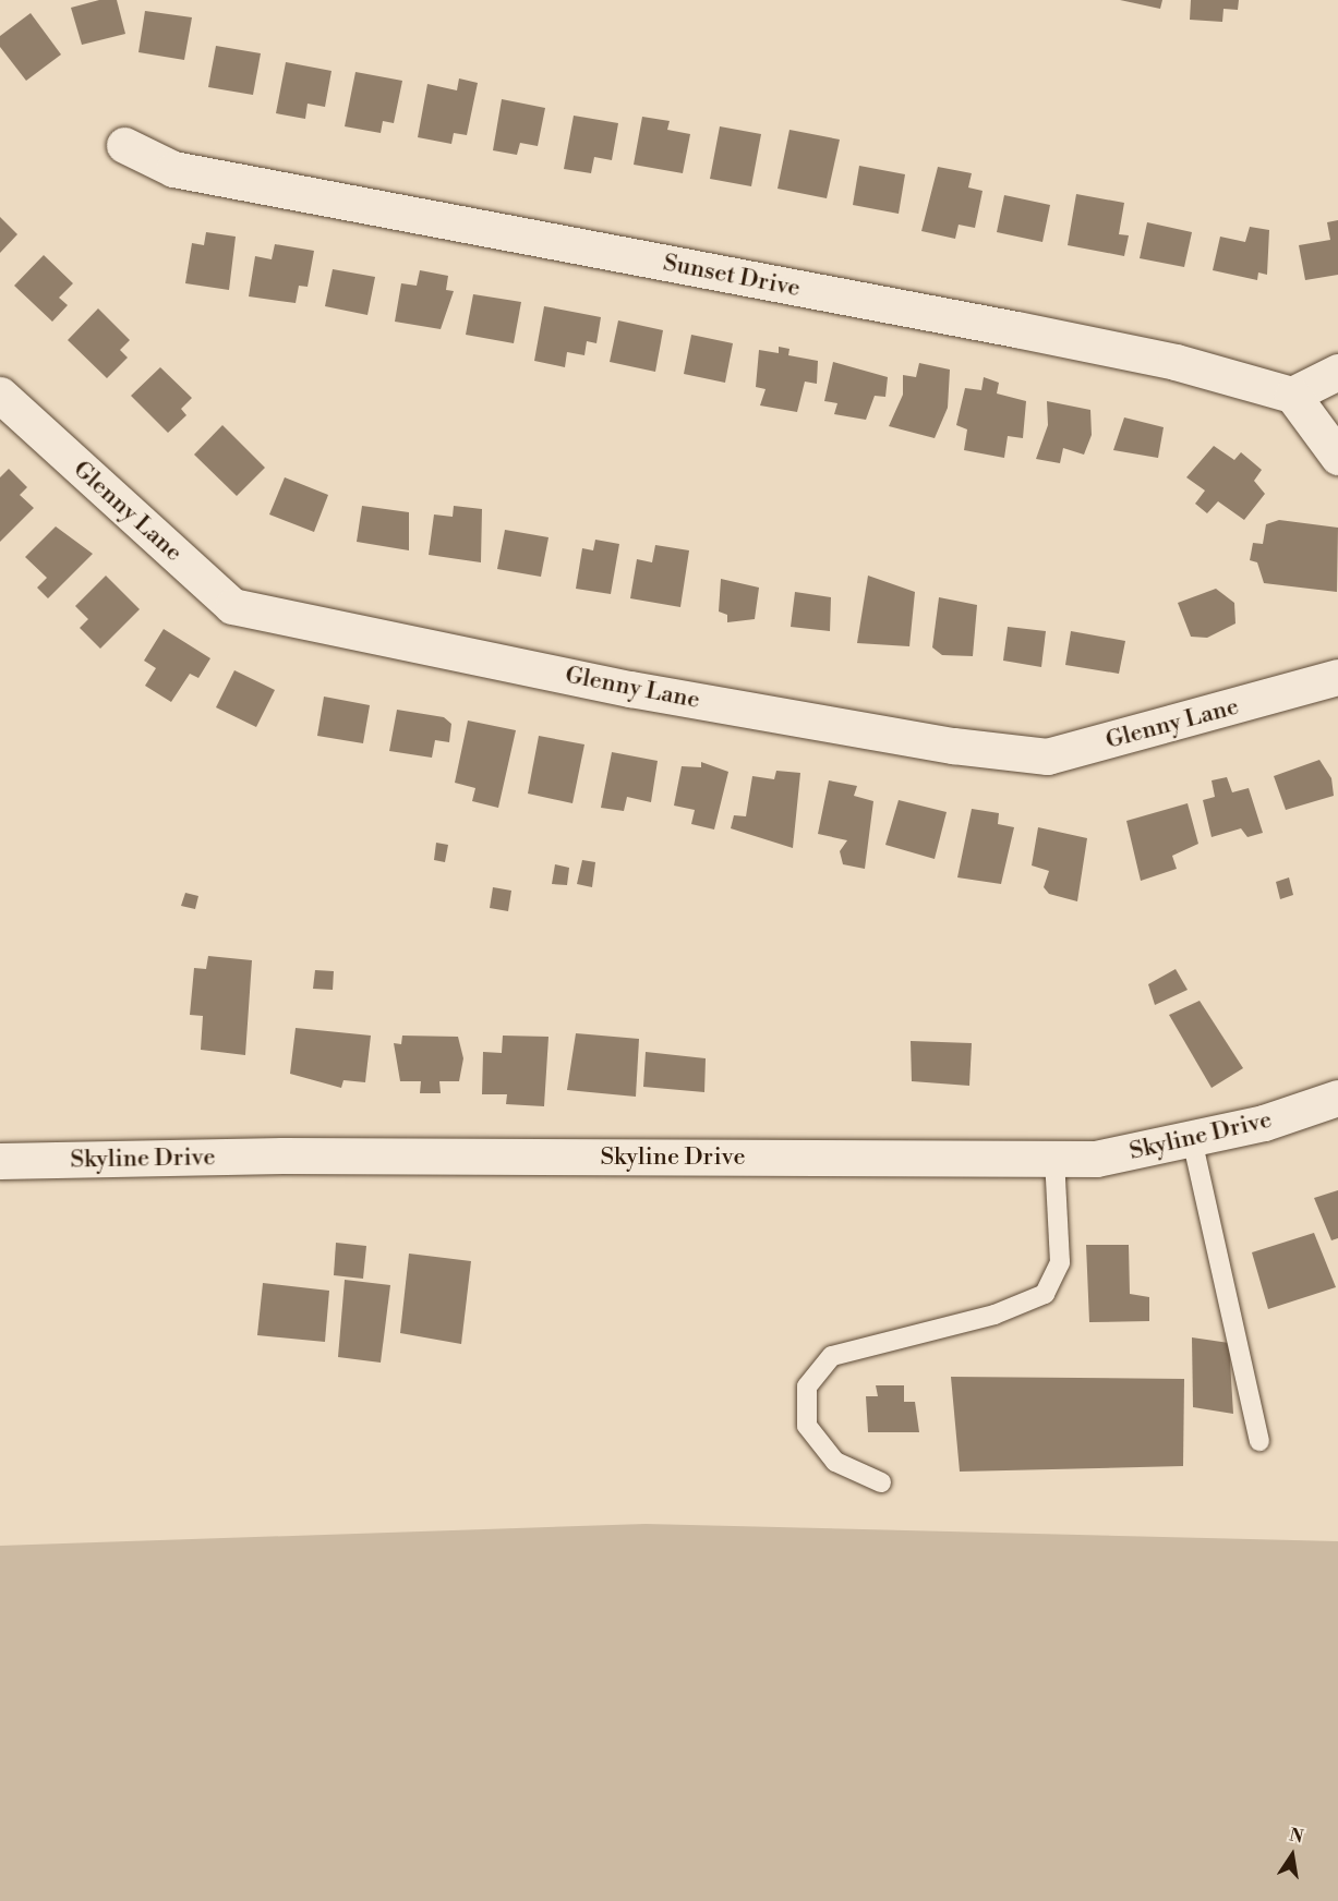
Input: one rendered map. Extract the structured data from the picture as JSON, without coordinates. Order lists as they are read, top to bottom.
{
  "streets": {
    "street": ["Sunset Drive", "Glenny Lane", "Skyline Drive"]
  },
  "north": "top"
}
